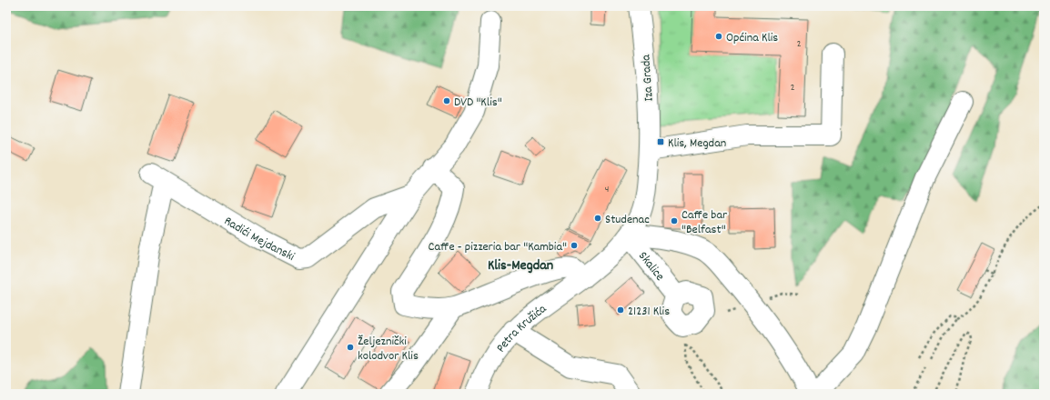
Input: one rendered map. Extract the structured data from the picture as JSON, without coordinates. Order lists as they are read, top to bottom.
{
  "streets": {
    "street": [
      "Iza Grada",
      "Radići Mejdanski",
      "Skalice",
      "Petra Kružića"
    ]
  },
  "crossings": [
    ["Iza Grada", "Skalice"],
    ["Iza Grada", "Petra Kružića"],
    ["Skalice", "Petra Kružića"]
  ],
  "districts": ["Klis-Megdan"],
  "places": {
    "other": [
      "Općina Klis",
      "DVD \"Klis\"",
      "Studenac",
      "Caffe bar \"Belfast\"",
      "Caffe - pizzeria bar \"Kambia\"",
      "21231 Klis",
      "Željeznički kolodvor Klis"
    ],
    "transit": ["Klis, Megdan"]
  },
  "house_numbers": ["2", "2", "4"]
}
